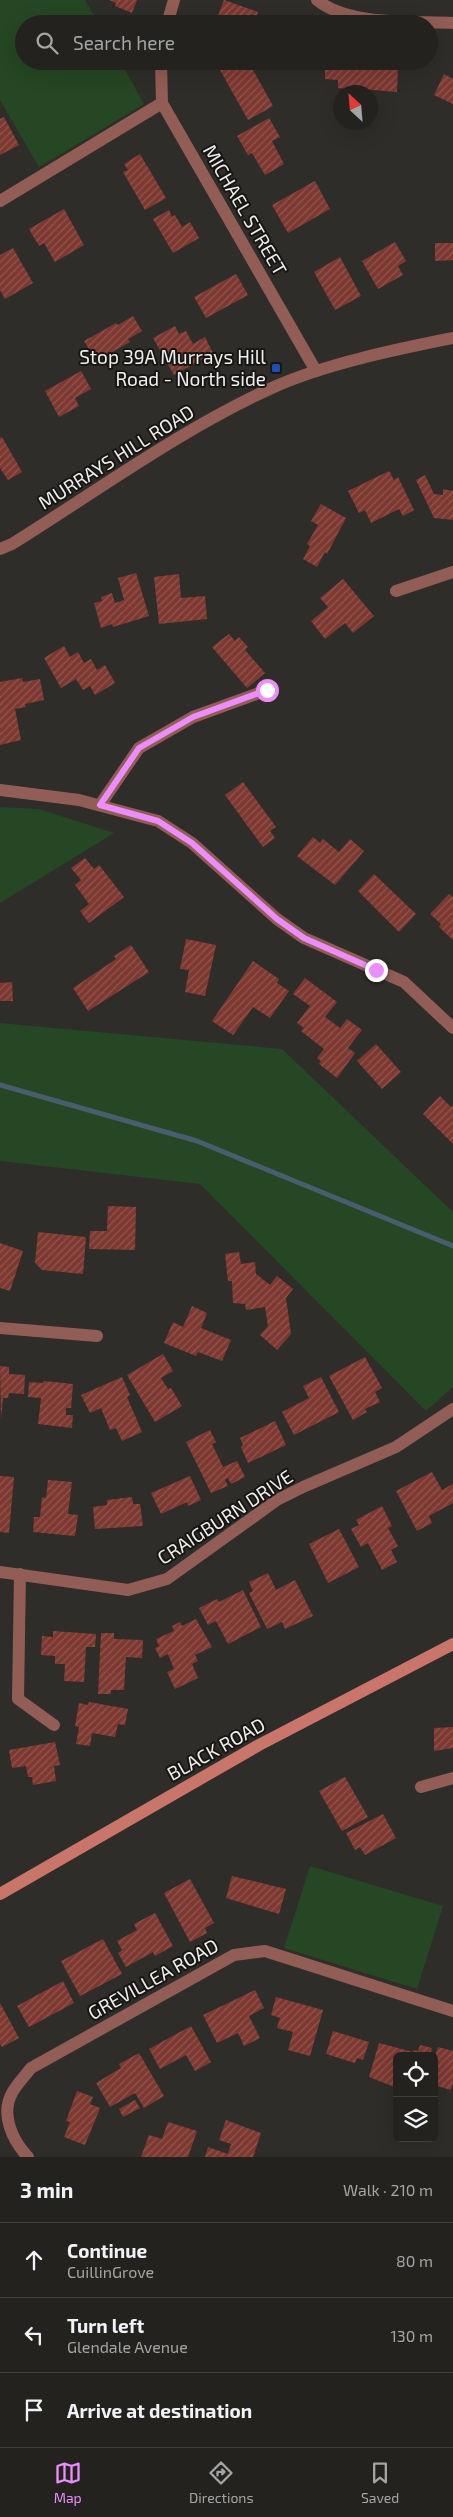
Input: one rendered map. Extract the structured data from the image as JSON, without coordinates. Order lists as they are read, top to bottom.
{
  "streets": {
    "main road": ["BLACK ROAD"],
    "street": [
      "MICHAEL STREET",
      "MURRAYS HILL ROAD",
      "CRAIGBURN DRIVE",
      "GREVILLEA ROAD"
    ]
  },
  "crossings": [
    ["MICHAEL STREET", "MURRAYS HILL ROAD"]
  ],
  "places": {
    "transit": ["Stop 39A Murrays Hill Road - North side"]
  },
  "north": "top left",
  "page": {
    "search": "Search here",
    "heading": ["3 min", "Walk · 210 m"],
    "list": [
      ["Continue", "CuillinGrove", "80 m"],
      ["Turn left", "Glendale Avenue", "130 m"],
      "Arrive at destination"
    ],
    "nav": ["Map", "Directions", "Saved"]
  }
}
